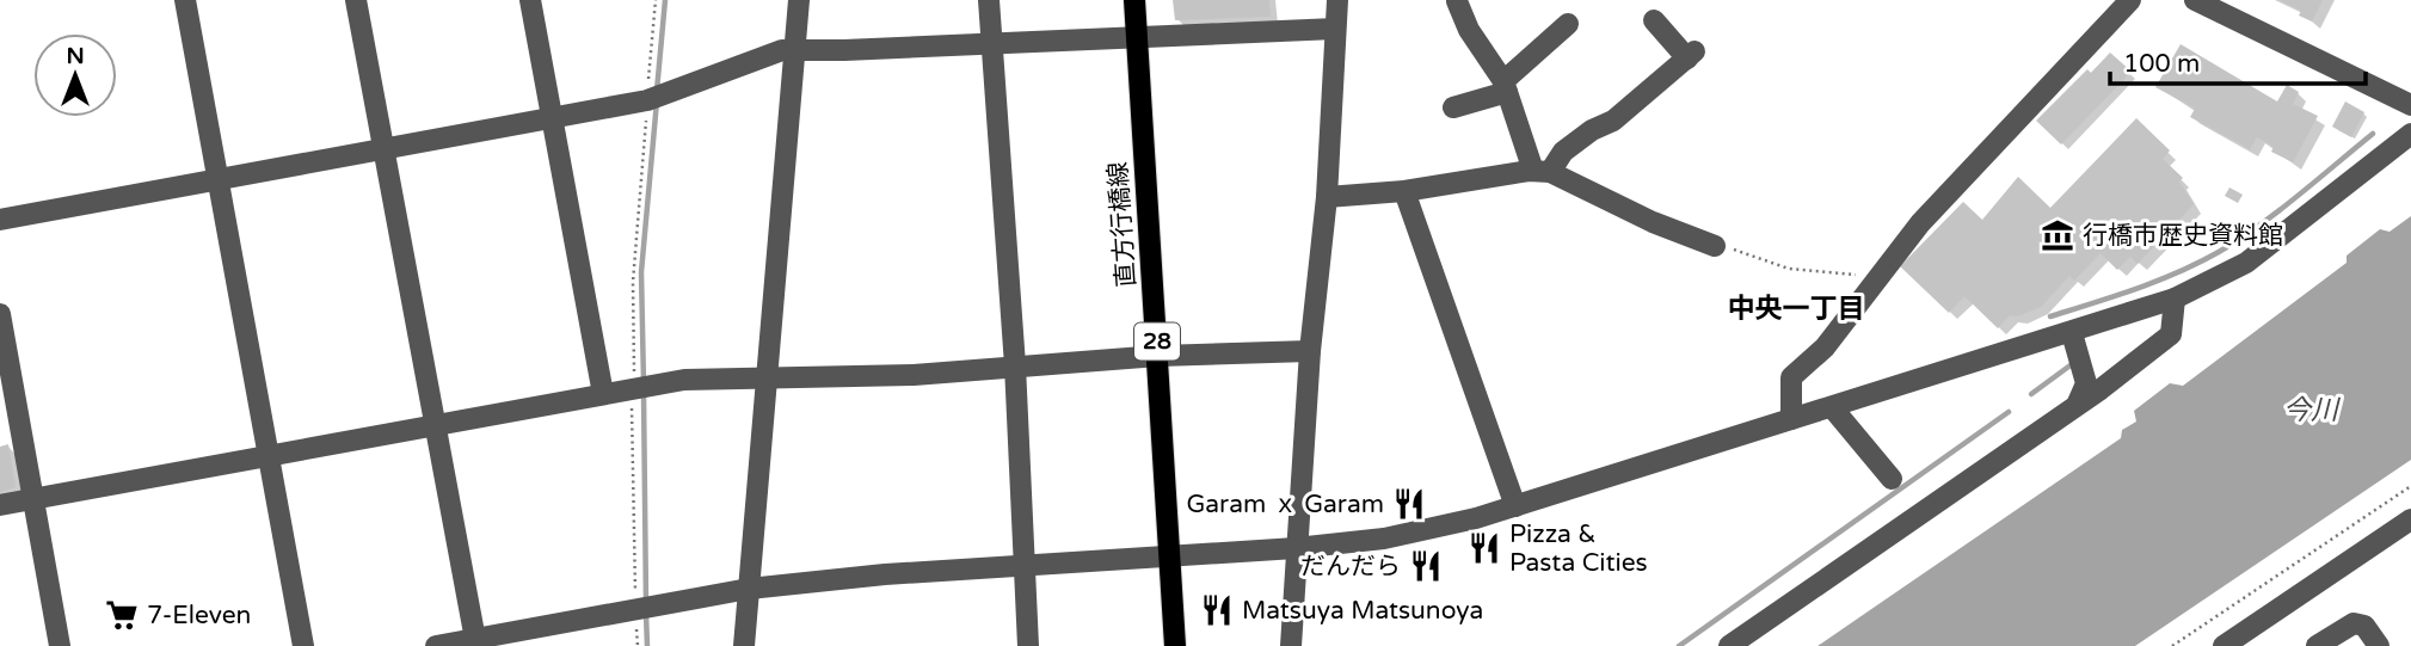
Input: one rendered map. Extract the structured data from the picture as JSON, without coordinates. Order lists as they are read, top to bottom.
{
  "streets": {
    "main road": ["直方行橋線", "28"]
  },
  "districts": ["中央一丁目"],
  "water": ["今川"],
  "places": {
    "museum": ["行橋市歴史資料館"],
    "restaurant": [
      "Garam ｘ Garam",
      "Pizza & Pasta Cities",
      "だんだら",
      "Matsuya Matsunoya"
    ],
    "supermarket": ["7-Eleven"]
  },
  "scale_bar": "100 m",
  "north": "top"
}
